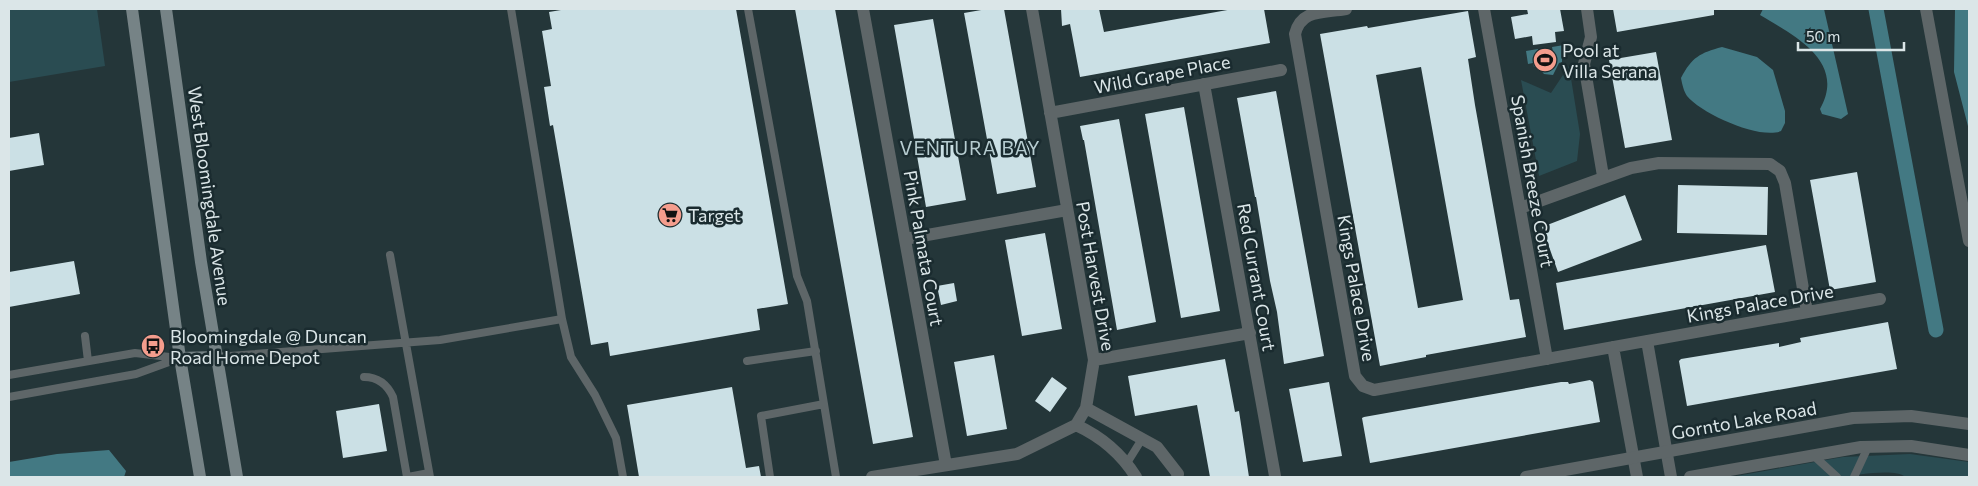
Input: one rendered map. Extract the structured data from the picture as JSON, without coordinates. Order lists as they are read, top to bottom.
{
  "streets": {
    "main road": ["West Bloomingdale Avenue"],
    "street": [
      "Wild Grape Place",
      "Spanish Breeze Court",
      "Pink Palmata Court",
      "Post Harvest Drive",
      "Red Currant Court",
      "Kings Palace Drive",
      "Gornto Lake Road"
    ]
  },
  "crossings": [
    ["Wild Grape Place", "Post Harvest Drive"],
    ["Wild Grape Place", "Red Currant Court"],
    ["Spanish Breeze Court", "Kings Palace Drive"]
  ],
  "districts": ["VENTURA BAY"],
  "places": {
    "sports": ["Pool at Villa Serana"],
    "supermarket": ["Target"],
    "bus stop": ["Bloomingdale @ Duncan Road Home Depot"]
  },
  "scale_bar": "50 m"
}
